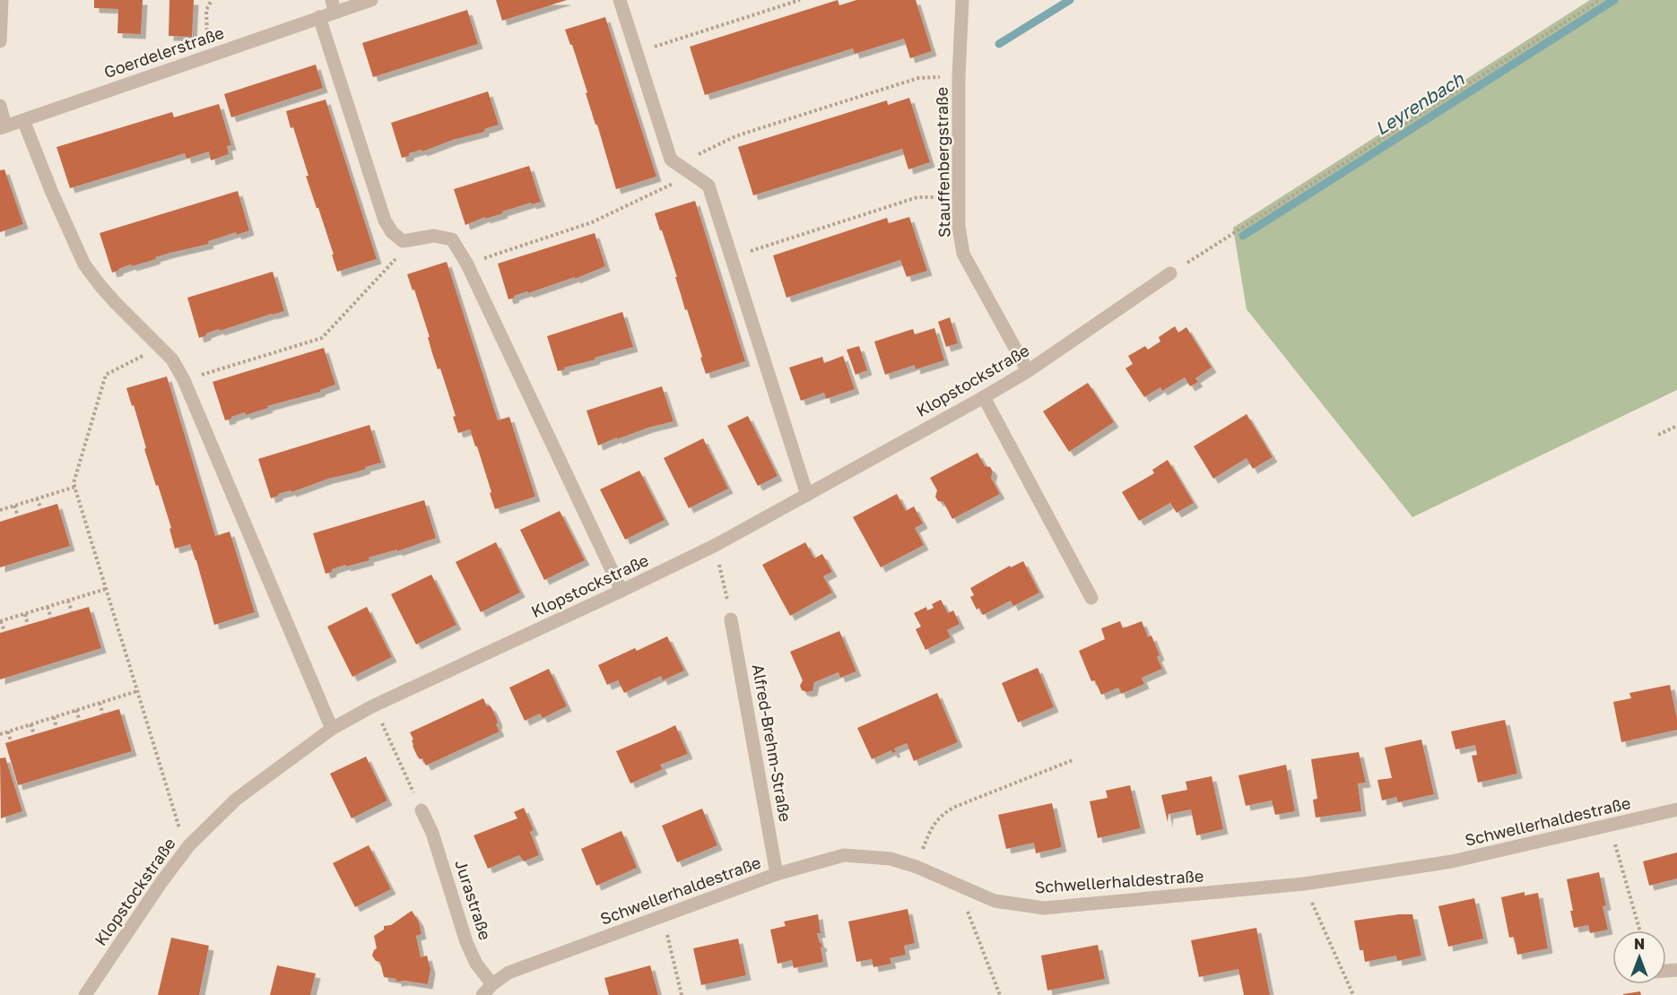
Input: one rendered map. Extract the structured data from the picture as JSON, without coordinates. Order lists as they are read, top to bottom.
{
  "streets": {
    "street": [
      "Goerdelerstraße",
      "Stauffenbergstraße",
      "Klopstockstraße",
      "Alfred-Brehm-Straße",
      "Schwellerhaldestraße",
      "Jurastraße"
    ]
  },
  "crossings": [
    ["Stauffenbergstraße", "Klopstockstraße"],
    ["Alfred-Brehm-Straße", "Schwellerhaldestraße"],
    ["Schwellerhaldestraße", "Jurastraße"]
  ],
  "water": ["Leyrenbach"],
  "north": "top"
}
